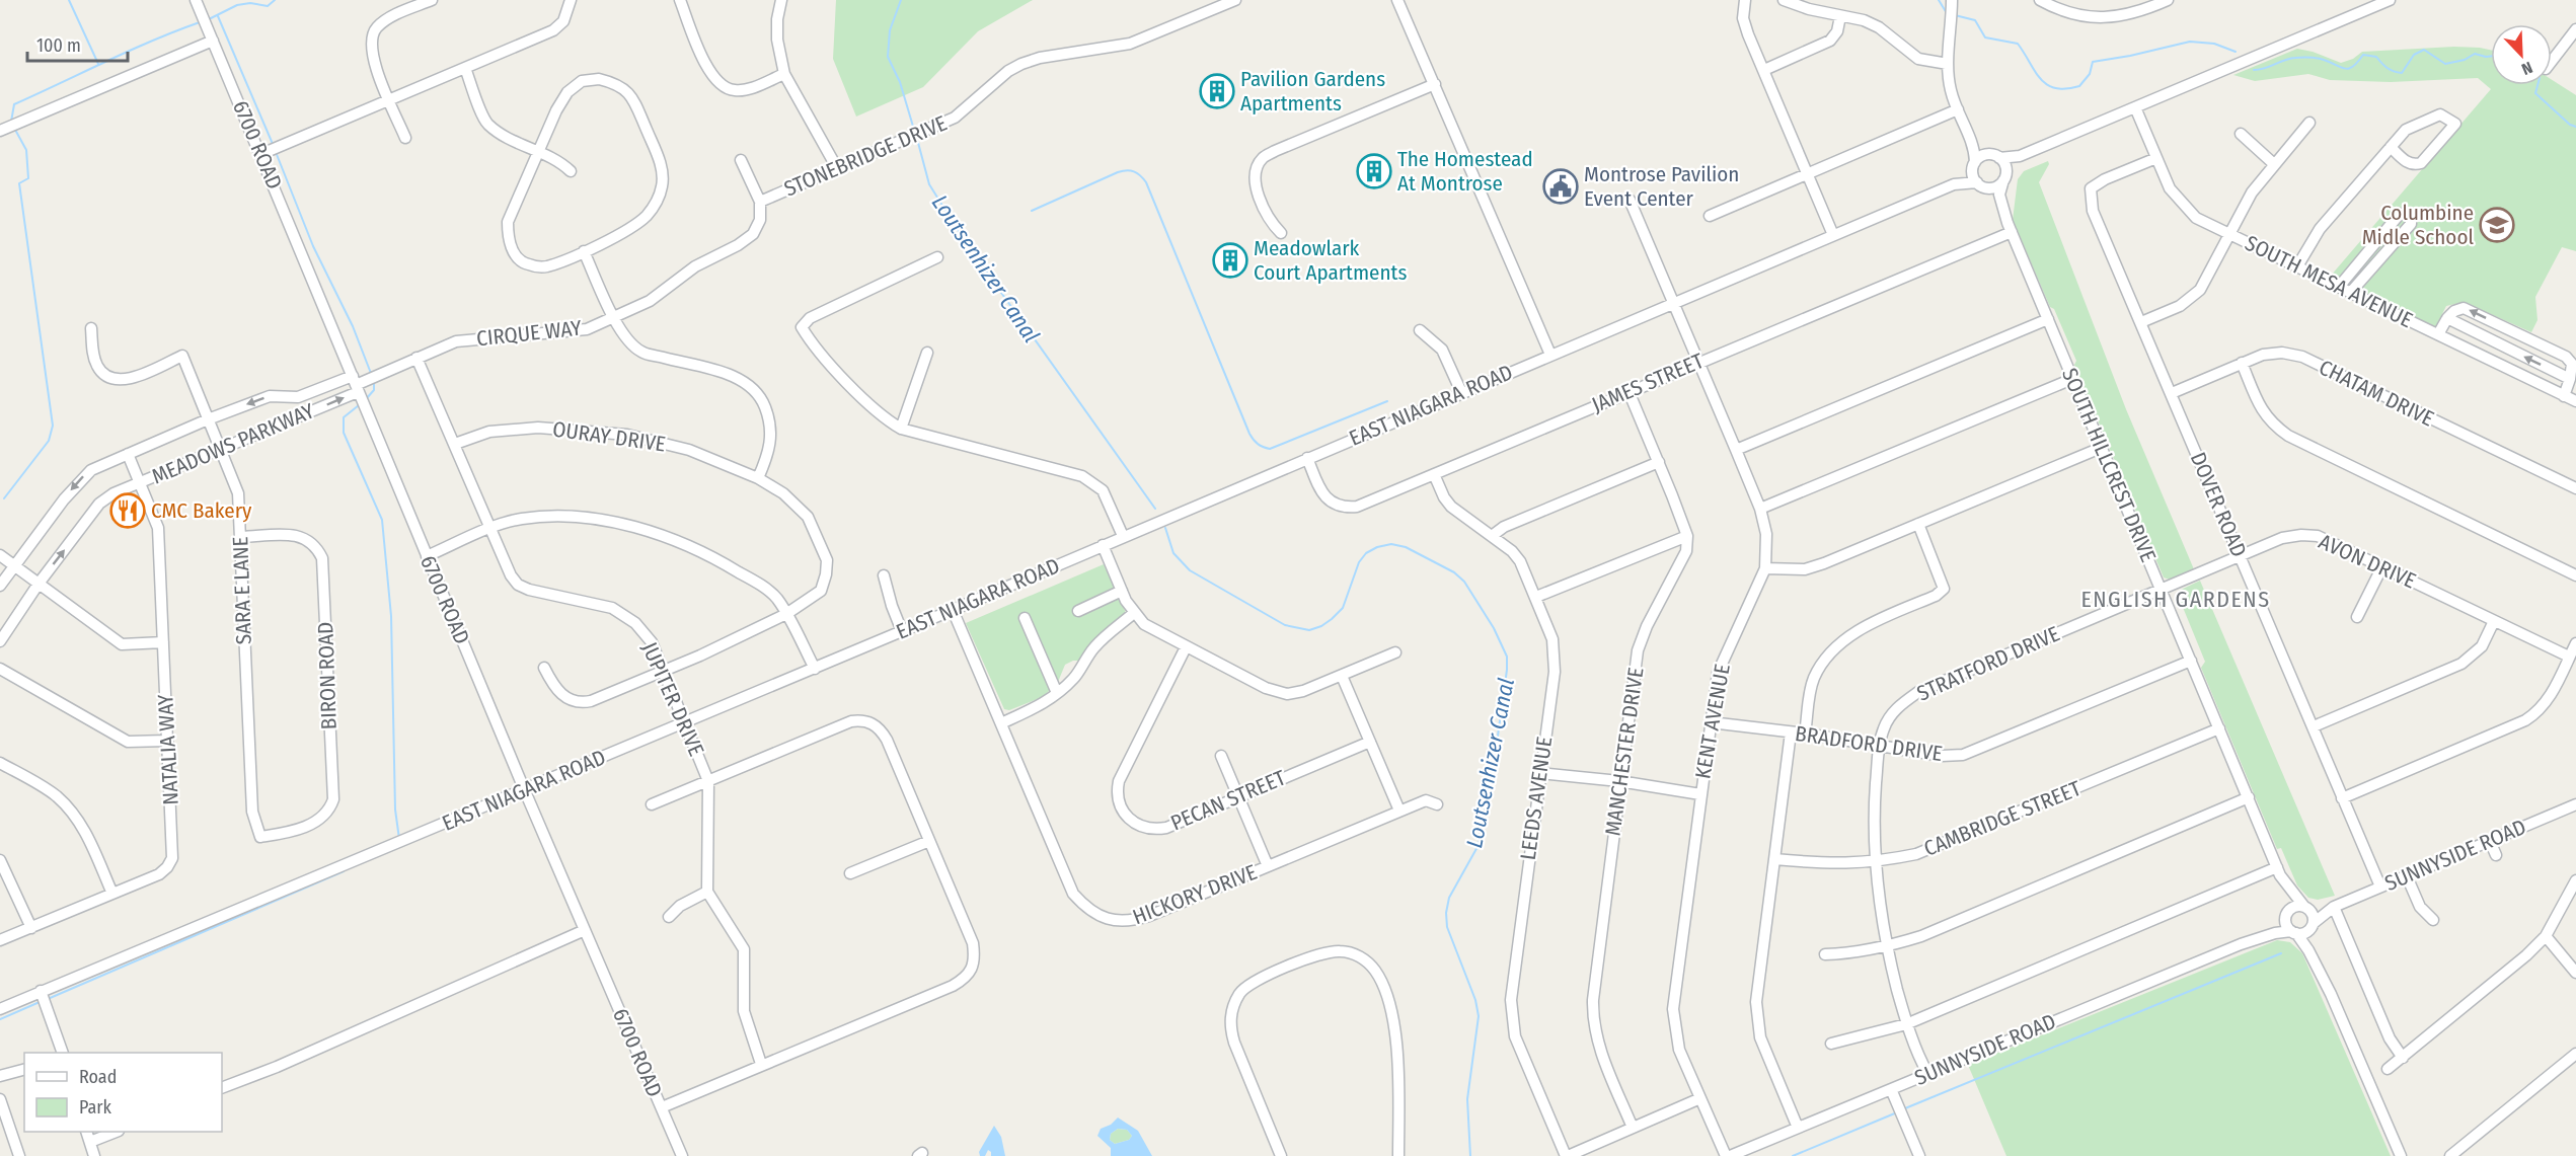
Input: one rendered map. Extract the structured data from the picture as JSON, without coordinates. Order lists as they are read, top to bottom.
{
  "streets": {
    "street": [
      "6700 ROAD",
      "STONEBRIDGE DRIVE",
      "SOUTH MESA AVENUE",
      "CIRQUE WAY",
      "JAMES STREET",
      "CHATAM DRIVE",
      "EAST NIAGARA ROAD",
      "OURAY DRIVE",
      "MEADOWS PARKWAY",
      "SOUTH HILLCREST DRIVE",
      "DOVER ROAD",
      "AVON DRIVE",
      "SARA E LANE",
      "STRATFORD DRIVE",
      "BIRON ROAD",
      "JUPITER DRIVE",
      "KENT AVENUE",
      "BRADFORD DRIVE",
      "NATALIA WAY",
      "MANCHESTER DRIVE",
      "LEEDS AVENUE",
      "PECAN STREET",
      "CAMBRIDGE STREET",
      "SUNNYSIDE ROAD",
      "HICKORY DRIVE"
    ]
  },
  "crossings": [
    ["6700 ROAD", "CIRQUE WAY"],
    ["6700 ROAD", "EAST NIAGARA ROAD"],
    ["6700 ROAD", "MEADOWS PARKWAY"],
    ["STONEBRIDGE DRIVE", "CIRQUE WAY"],
    ["SOUTH MESA AVENUE", "DOVER ROAD"],
    ["CIRQUE WAY", "MEADOWS PARKWAY"],
    ["CIRQUE WAY", "JUPITER DRIVE"],
    ["JAMES STREET", "EAST NIAGARA ROAD"],
    ["JAMES STREET", "SOUTH HILLCREST DRIVE"],
    ["JAMES STREET", "KENT AVENUE"],
    ["JAMES STREET", "LEEDS AVENUE"],
    ["CHATAM DRIVE", "DOVER ROAD"],
    ["EAST NIAGARA ROAD", "SOUTH HILLCREST DRIVE"],
    ["EAST NIAGARA ROAD", "JUPITER DRIVE"],
    ["EAST NIAGARA ROAD", "KENT AVENUE"],
    ["EAST NIAGARA ROAD", "HICKORY DRIVE"],
    ["OURAY DRIVE", "JUPITER DRIVE"],
    ["MEADOWS PARKWAY", "SARA E LANE"],
    ["MEADOWS PARKWAY", "NATALIA WAY"],
    ["SOUTH HILLCREST DRIVE", "AVON DRIVE"],
    ["SOUTH HILLCREST DRIVE", "STRATFORD DRIVE"],
    ["SOUTH HILLCREST DRIVE", "BRADFORD DRIVE"],
    ["SOUTH HILLCREST DRIVE", "CAMBRIDGE STREET"],
    ["DOVER ROAD", "AVON DRIVE"],
    ["DOVER ROAD", "SUNNYSIDE ROAD"],
    ["AVON DRIVE", "STRATFORD DRIVE"],
    ["SARA E LANE", "BIRON ROAD"],
    ["STRATFORD DRIVE", "BRADFORD DRIVE"],
    ["STRATFORD DRIVE", "CAMBRIDGE STREET"],
    ["STRATFORD DRIVE", "SUNNYSIDE ROAD"],
    ["KENT AVENUE", "BRADFORD DRIVE"],
    ["KENT AVENUE", "SUNNYSIDE ROAD"]
  ],
  "districts": ["ENGLISH GARDENS"],
  "water": ["Loutsenhizer Canal"],
  "places": {
    "building": ["Pavilion Gardens Apartments", "The Homestead At Montrose", "Meadowlark Court Apartments"],
    "public building": ["Montrose Pavilion Event Center"],
    "school or university": ["Columbine Midle School"],
    "restaurant": ["CMC Bakery"]
  },
  "legend": ["Road", "Park"],
  "scale_bar": "100 m",
  "north": "bottom right"
}
